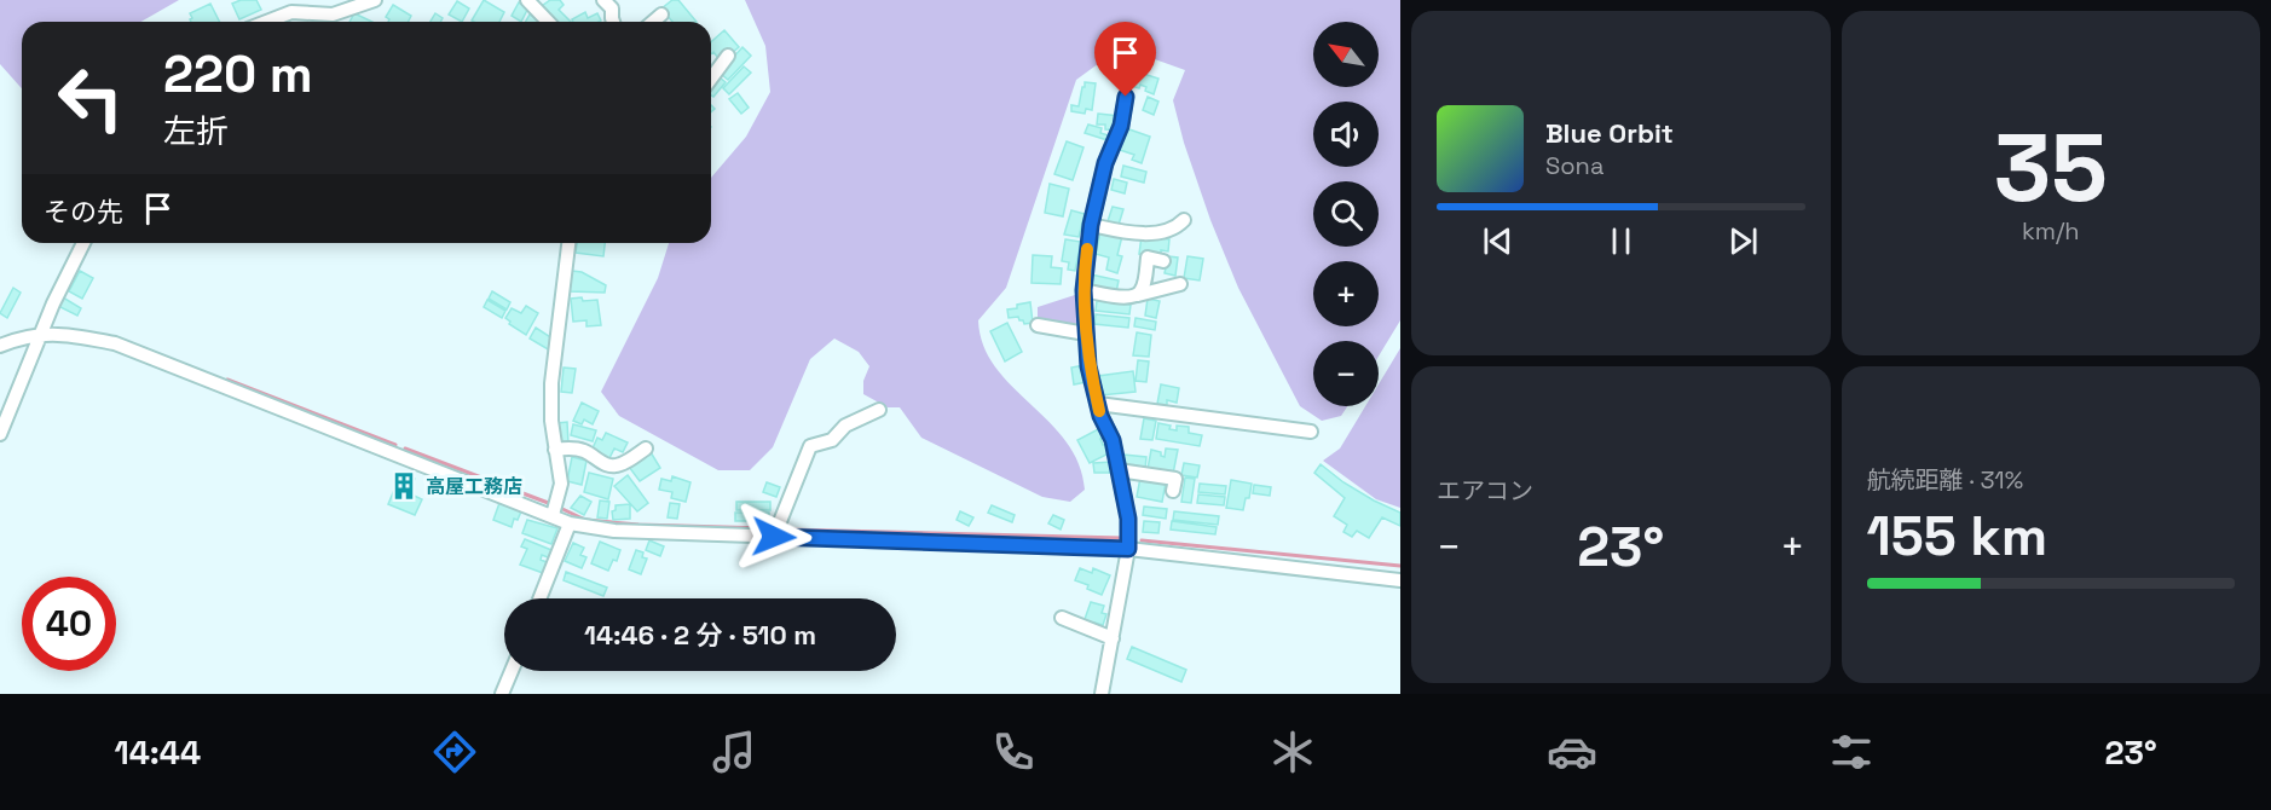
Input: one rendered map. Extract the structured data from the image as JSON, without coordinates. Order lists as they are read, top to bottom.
{
  "places": {
    "building": ["高屋工務店"]
  },
  "north": "top left",
  "page": {
    "tile": [
      ["35", "km/h"],
      "エアコン",
      ["航続距離 · 31%", "155 km"]
    ],
    "map_buttons": ["+", "−"],
    "turn": ["220 m", "左折"],
    "song": ["Blue Orbit", "Sona"],
    "then": "その先",
    "heat": ["−", "23°", "+"],
    "limit": "40",
    "trip": "14:46 · 2 分 · 510 m",
    "tabs": ["14:44", "23°"]
  }
}
